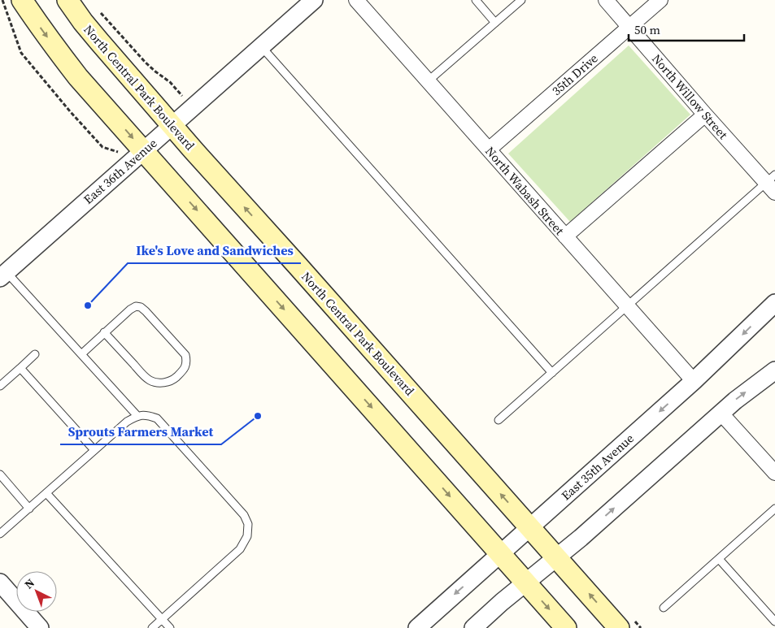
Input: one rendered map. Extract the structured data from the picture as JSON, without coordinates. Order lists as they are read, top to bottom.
{
  "streets": {
    "main road": ["North Central Park Boulevard"],
    "street": [
      "35th Drive",
      "North Willow Street",
      "East 36th Avenue",
      "North Wabash Street",
      "East 35th Avenue"
    ]
  },
  "crossings": [
    ["35th Drive", "North Willow Street"],
    ["35th Drive", "North Wabash Street"],
    ["North Central Park Boulevard", "East 36th Avenue"],
    ["North Central Park Boulevard", "East 35th Avenue"],
    ["North Wabash Street", "East 35th Avenue"]
  ],
  "places": ["Ike's Love and Sandwiches", "Sprouts Farmers Market"],
  "scale_bar": "50 m",
  "north": "top left"
}
